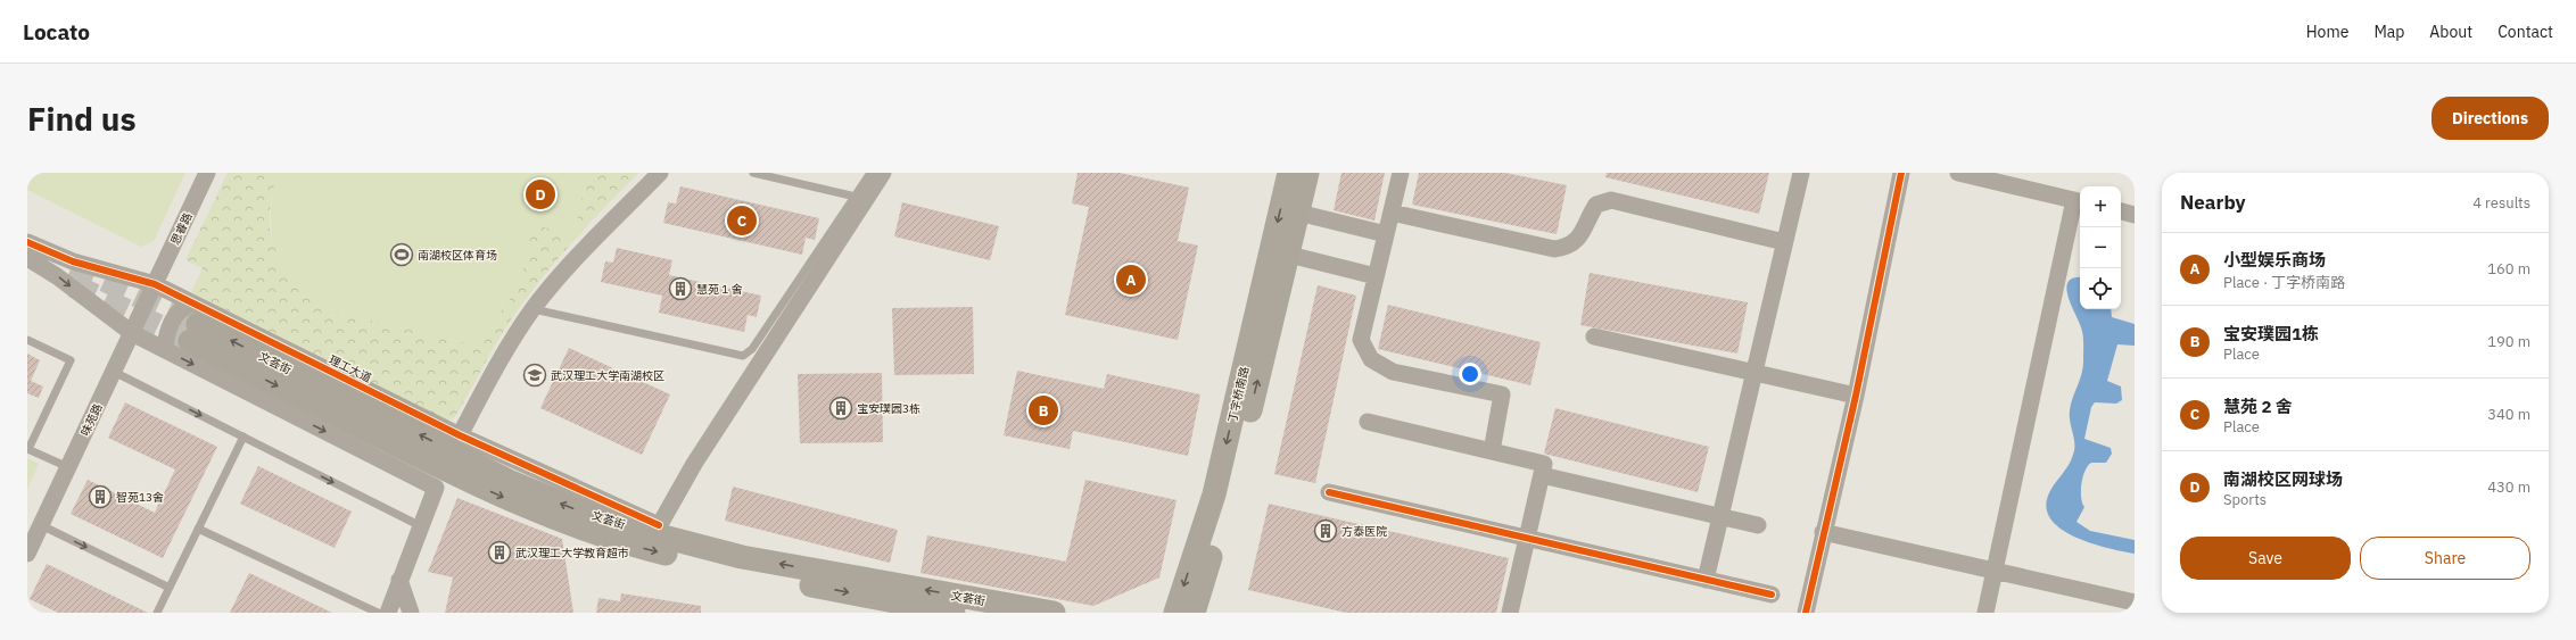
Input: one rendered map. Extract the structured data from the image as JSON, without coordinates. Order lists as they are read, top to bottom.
{
  "streets": {
    "main road": ["文荟街", "丁字桥南路"],
    "street": ["思睿路", "理工大道", "味苑路"]
  },
  "crossings": [
    ["思睿路", "理工大道"],
    ["思睿路", "味苑路"],
    ["文荟街", "理工大道"],
    ["理工大道", "味苑路"]
  ],
  "places": {
    "sports": ["南湖校区体育场"],
    "building": [
      "慧苑 1 舍",
      "宝安璞园3栋",
      "智苑13舍",
      "方泰医院",
      "武汉理工大学教育超市"
    ],
    "school or university": ["武汉理工大学南湖校区"]
  },
  "page": {
    "header": "Locato",
    "nav": [
      "Home",
      "Map",
      "About",
      "Contact"
    ],
    "buttons": [
      "Directions",
      ["Save", "Share"]
    ],
    "title": "Find us",
    "heading": ["Nearby", "4 results"],
    "pins": [
      "D",
      "C",
      "A",
      "B"
    ],
    "map_buttons": ["+", "−"],
    "list": [
      {
        "mark": "A",
        "name": "小型娱乐商场",
        "note": "Place · 丁字桥南路",
        "value": "160 m"
      },
      {
        "mark": "B",
        "name": "宝安璞园1栋",
        "note": "Place",
        "value": "190 m"
      },
      {
        "mark": "C",
        "name": "慧苑 2 舍",
        "note": "Place",
        "value": "340 m"
      },
      {
        "mark": "D",
        "name": "南湖校区网球场",
        "note": "Sports",
        "value": "430 m"
      }
    ]
  }
}
